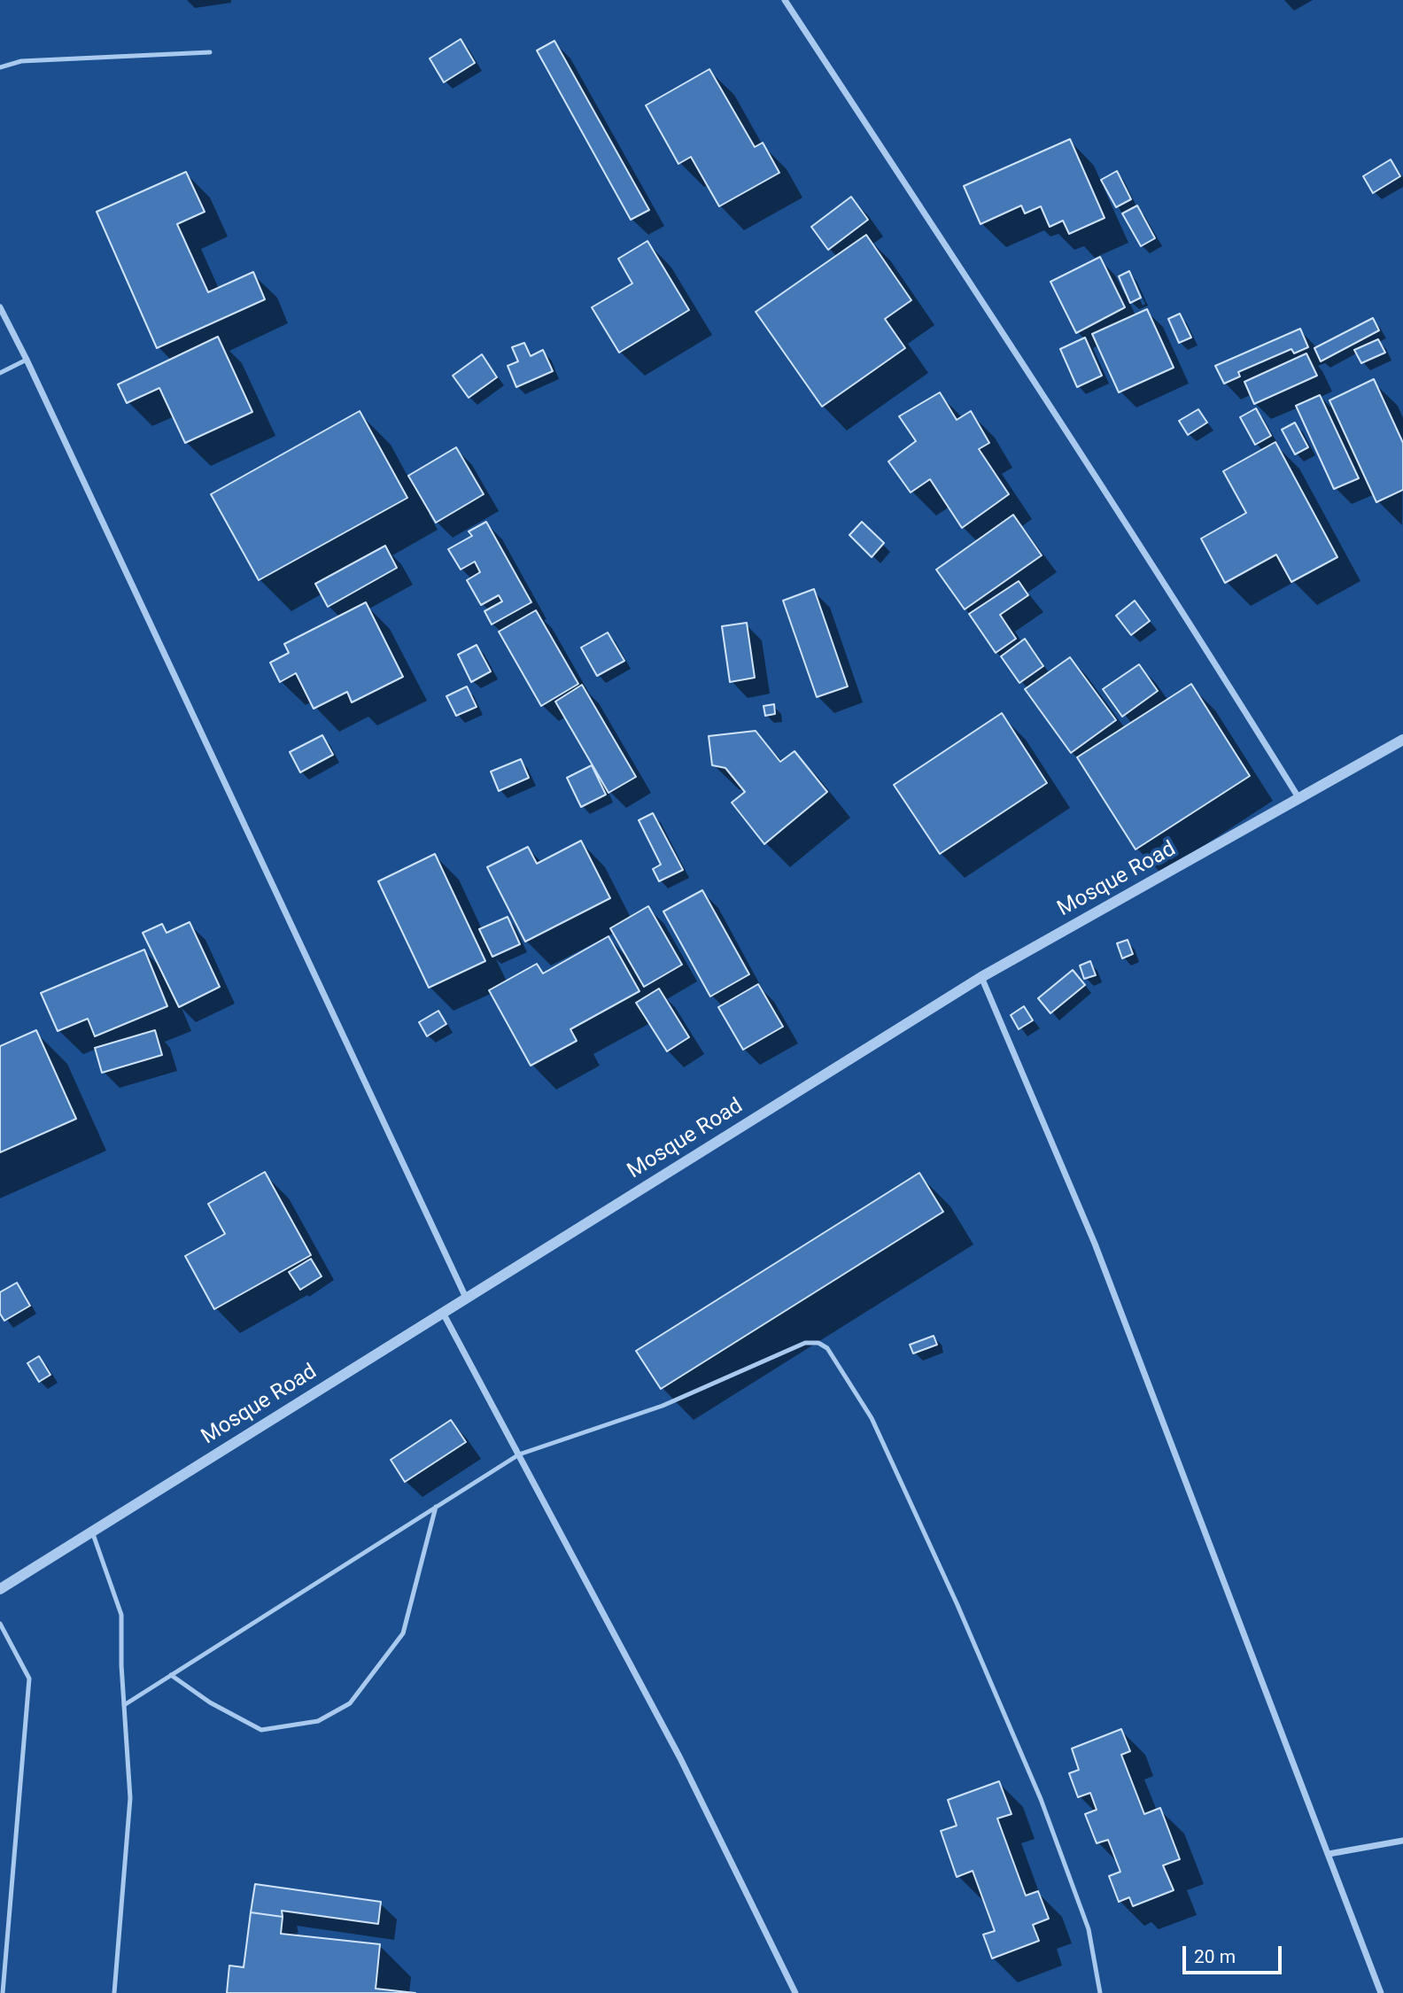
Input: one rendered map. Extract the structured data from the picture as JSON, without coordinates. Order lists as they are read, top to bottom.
{
  "streets": {
    "street": ["Mosque Road"]
  },
  "scale_bar": "20 m"
}
